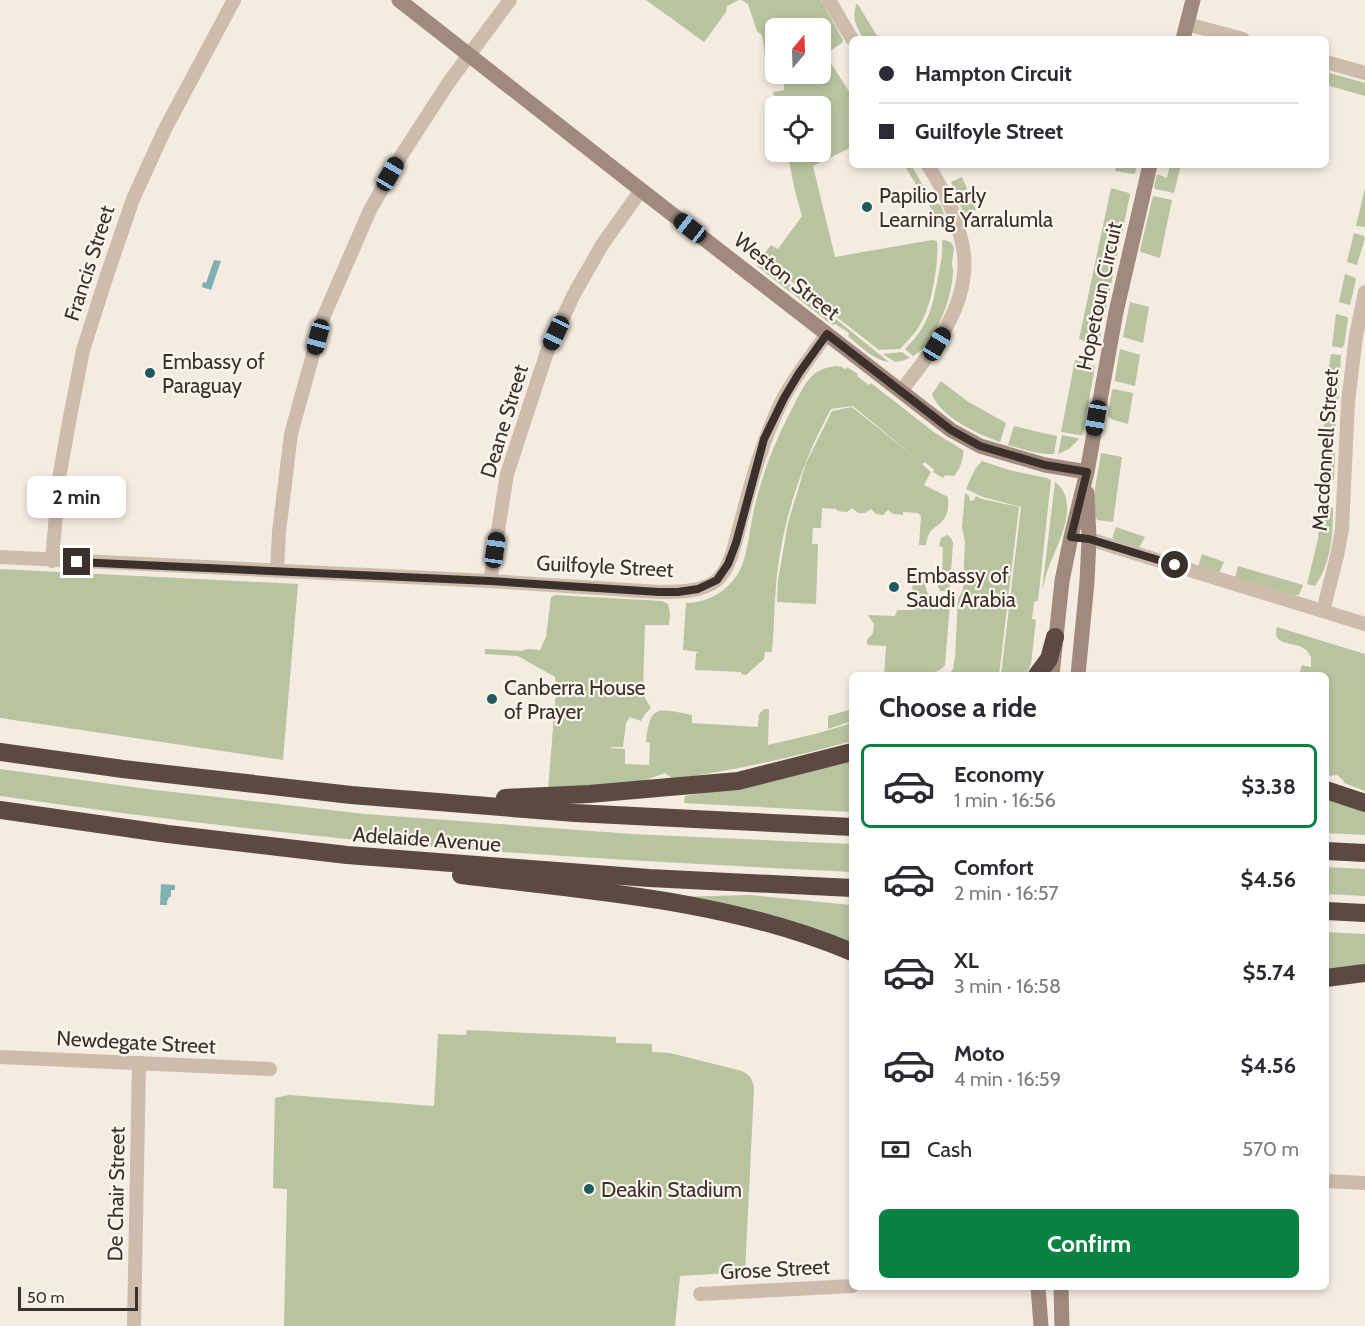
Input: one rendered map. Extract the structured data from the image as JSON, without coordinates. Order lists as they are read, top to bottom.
{
  "streets": {
    "highway": ["Adelaide Avenue"],
    "main road": ["Weston Street", "Hopetoun Circuit"],
    "street": [
      "Francis Street",
      "Deane Street",
      "Macdonnell Street",
      "Guilfoyle Street",
      "Newdegate Street",
      "De Chair Street",
      "Grose Street"
    ]
  },
  "crossings": [
    ["Francis Street", "Guilfoyle Street"],
    ["Weston Street", "Hopetoun Circuit"],
    ["Weston Street", "Deane Street"],
    ["Weston Street", "Guilfoyle Street"],
    ["Deane Street", "Guilfoyle Street"],
    ["Newdegate Street", "De Chair Street"]
  ],
  "places": [
    "Papilio Early Learning Yarralumla",
    "Embassy of Paraguay",
    "Embassy of Saudi Arabia",
    "Canberra House of Prayer",
    "Deakin Stadium"
  ],
  "scale_bar": "50 m",
  "north": "top",
  "page": {
    "banner": ["Hampton Circuit", "Guilfoyle Street"],
    "bubble": "2 min",
    "heading": "Choose a ride",
    "list": [
      {
        "name": "Economy",
        "note": "1 min · 16:56",
        "value": "$3.38"
      },
      {
        "name": "Comfort",
        "note": "2 min · 16:57",
        "value": "$4.56"
      },
      {
        "name": "XL",
        "note": "3 min · 16:58",
        "value": "$5.74"
      },
      {
        "name": "Moto",
        "note": "4 min · 16:59",
        "value": "$4.56"
      }
    ],
    "pay": ["Cash", "570 m"],
    "buttons": "Confirm",
    "scale": "50 m"
  }
}
